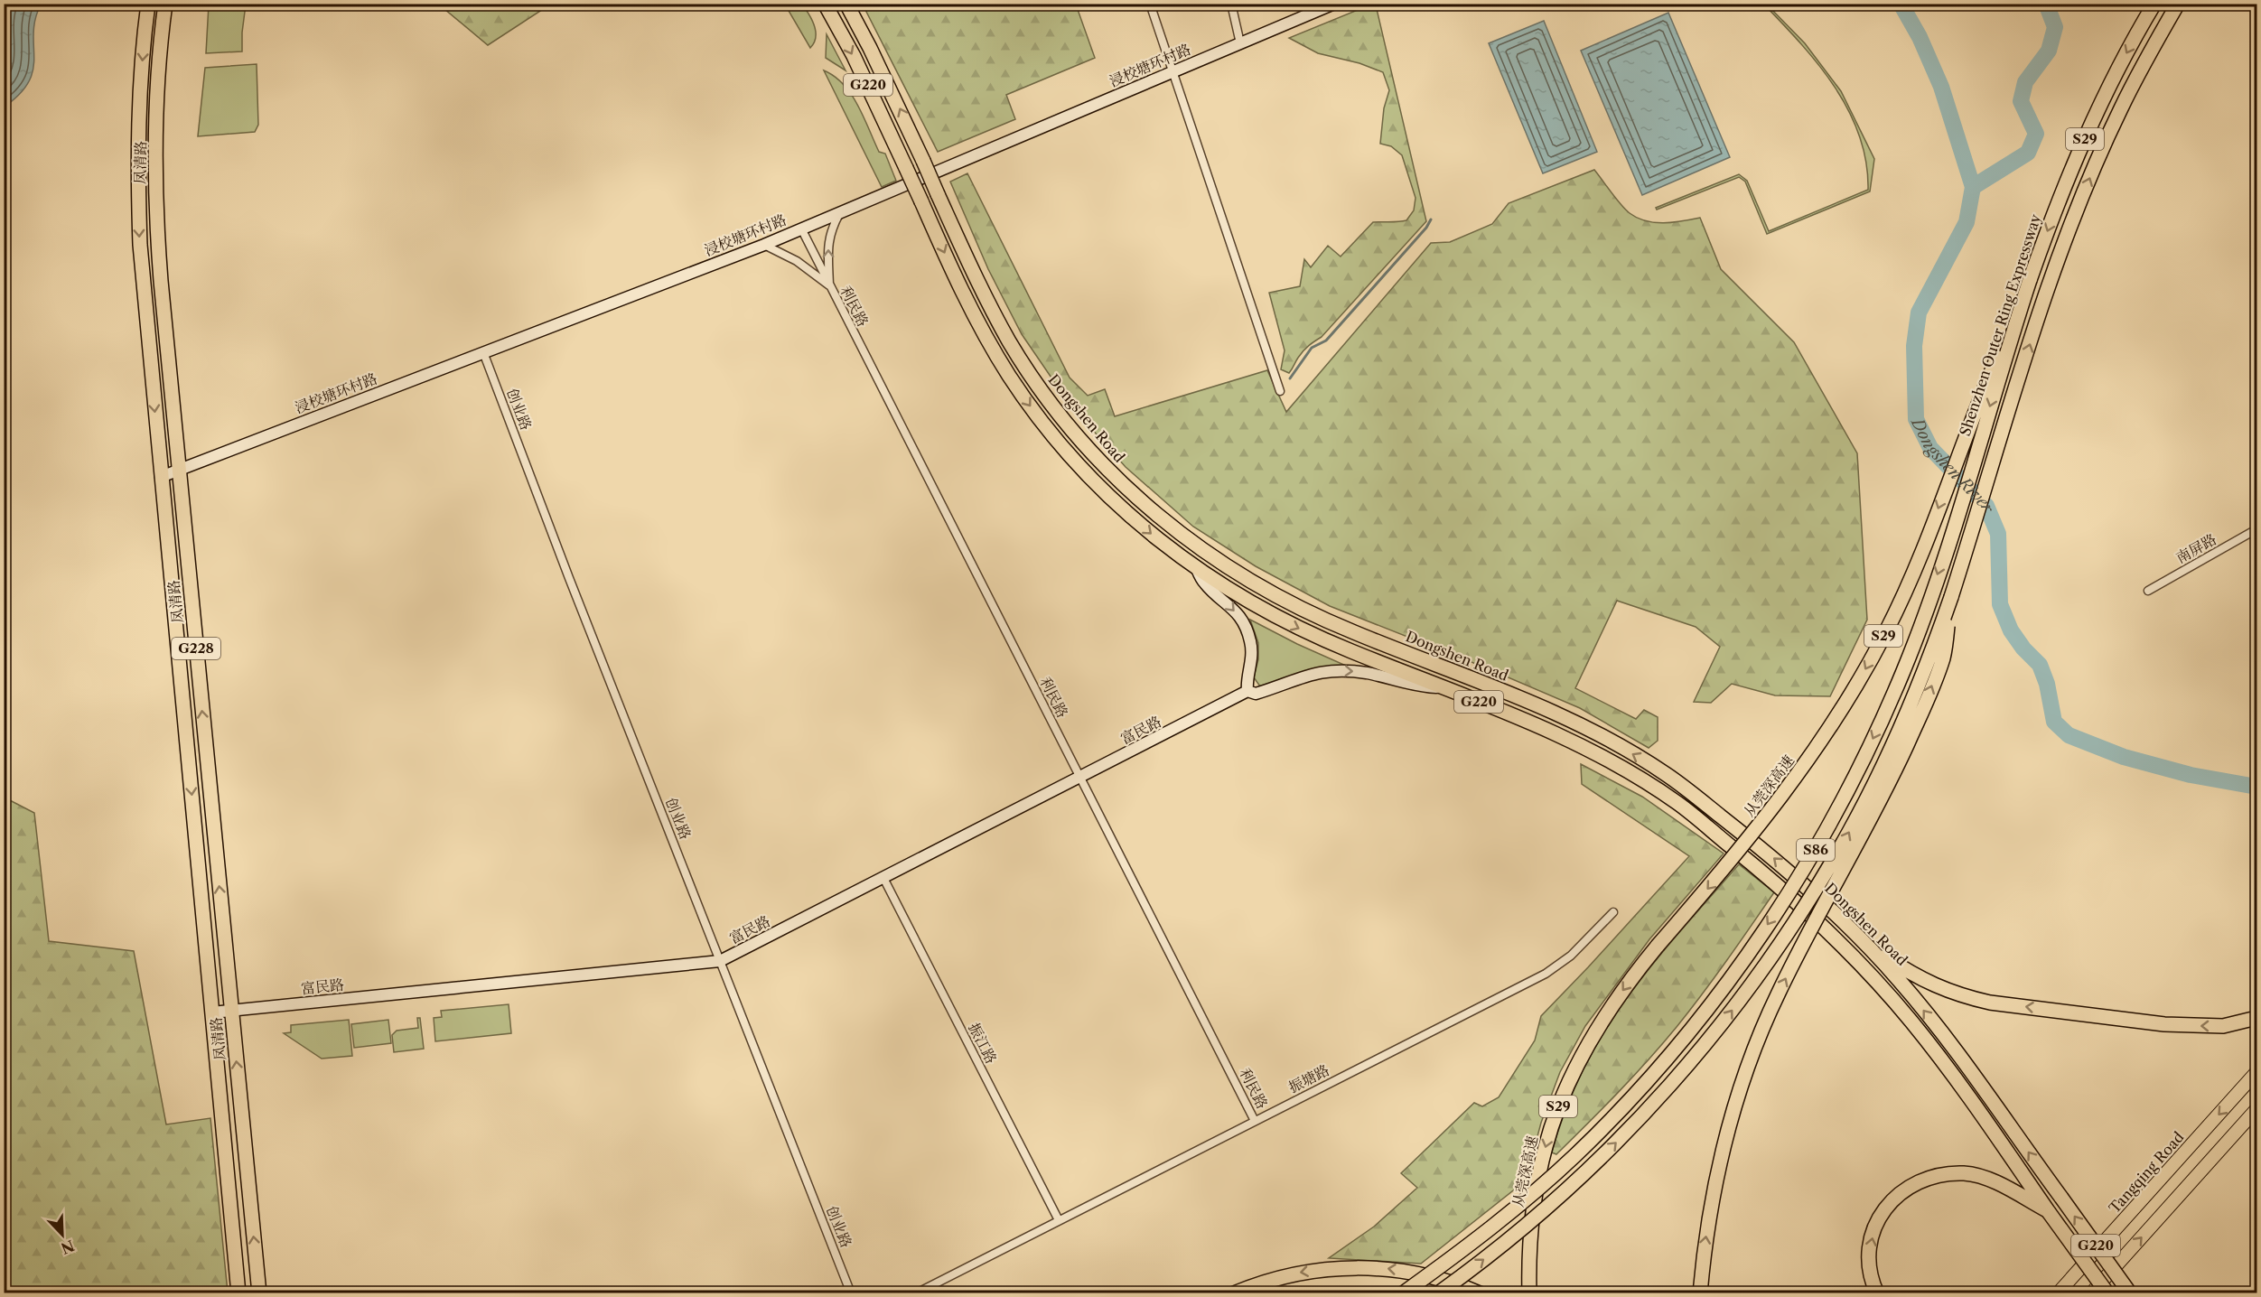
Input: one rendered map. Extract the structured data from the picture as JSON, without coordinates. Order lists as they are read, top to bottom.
{
  "streets": {
    "highway": [
      "G220",
      "S29",
      "凤清路",
      "Shenzhen Outer Ring Expressway",
      "Dongshen Road",
      "G228",
      "从莞深高速",
      "S86"
    ],
    "main road": ["Tangqing Road"],
    "street": [
      "浸校塘环村路",
      "利民路",
      "创业路",
      "南屏路",
      "富民路",
      "振江路",
      "振塘路"
    ]
  },
  "crossings": [
    ["浸校塘环村路", "凤清路"],
    ["浸校塘环村路", "利民路"],
    ["浸校塘环村路", "创业路"],
    ["G220", "富民路"],
    ["S29", "S86"],
    ["凤清路", "富民路"],
    ["利民路", "富民路"],
    ["利民路", "振塘路"],
    ["Shenzhen Outer Ring Expressway", "从莞深高速"],
    ["创业路", "富民路"],
    ["富民路", "振江路"],
    ["振江路", "振塘路"]
  ],
  "water": ["Dongshen River"],
  "north": "bottom right"
}
